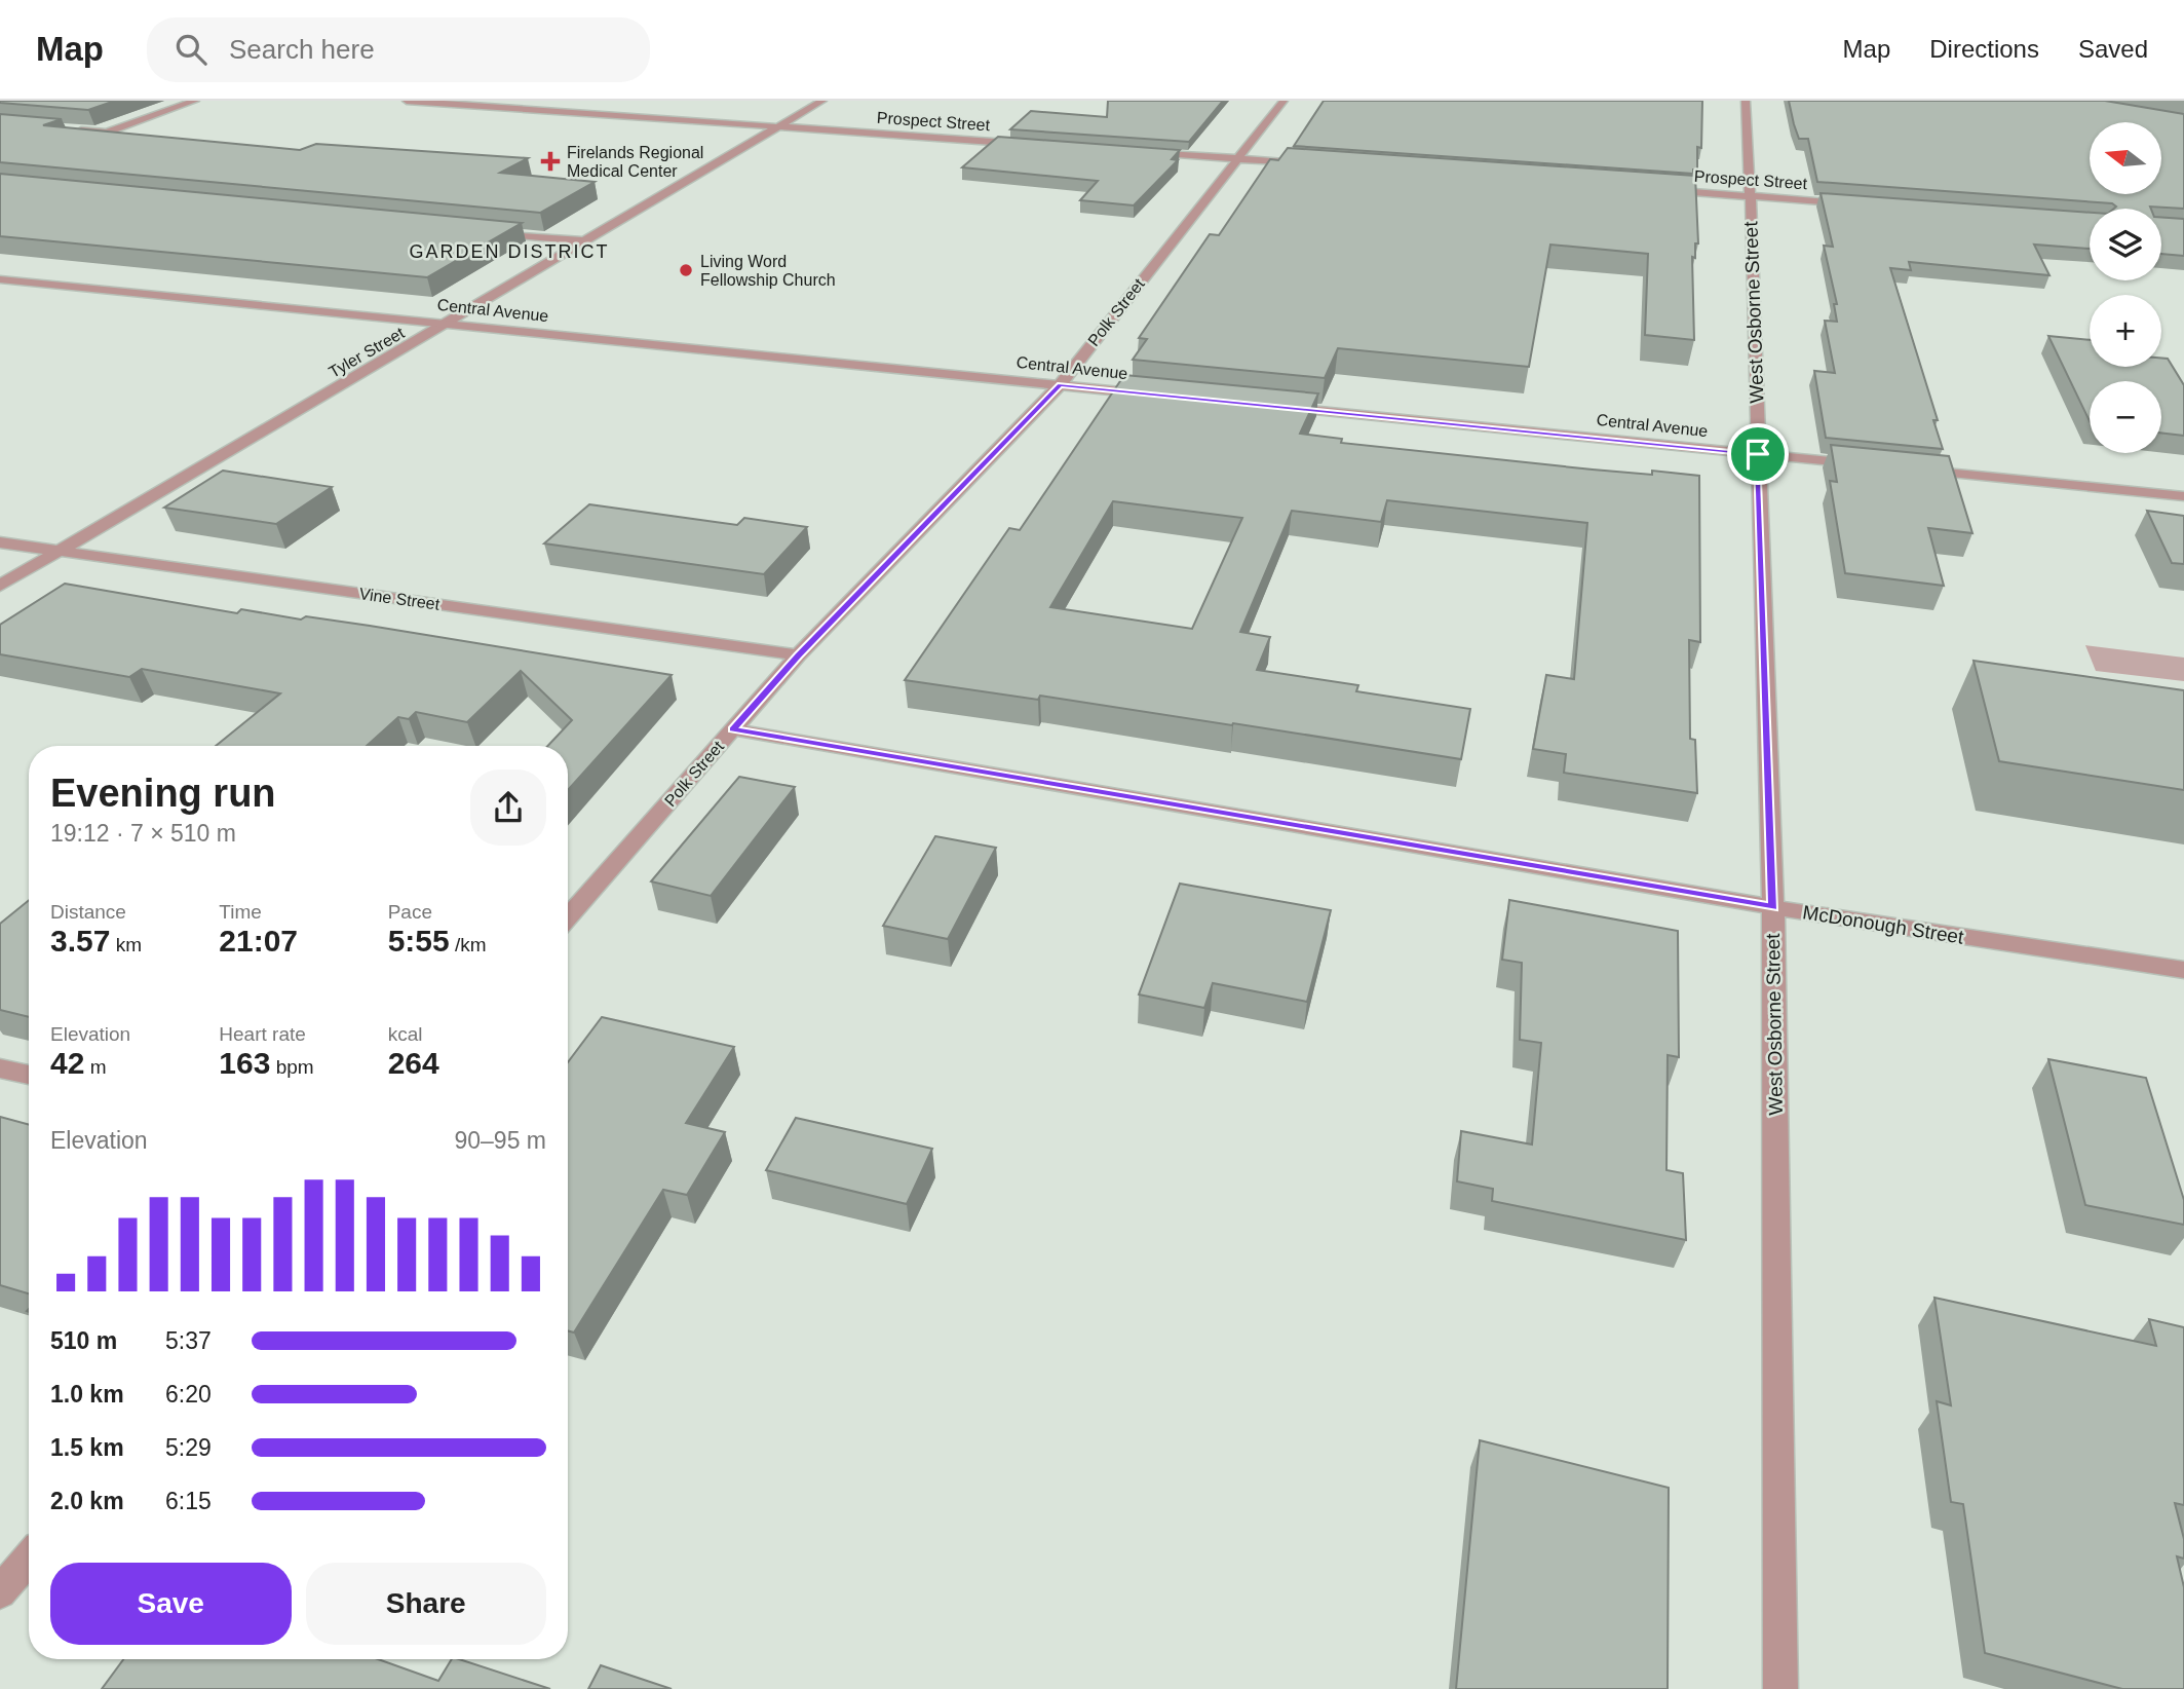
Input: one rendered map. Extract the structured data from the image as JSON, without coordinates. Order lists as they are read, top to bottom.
{
  "streets": {
    "street": [
      "Prospect Street",
      "Central Avenue",
      "Polk Street",
      "West Osborne Street",
      "Tyler Street",
      "Vine Street",
      "McDonough Street"
    ]
  },
  "crossings": [
    ["Prospect Street", "West Osborne Street"],
    ["Prospect Street", "Tyler Street"],
    ["Central Avenue", "Polk Street"],
    ["Central Avenue", "West Osborne Street"],
    ["Central Avenue", "Tyler Street"],
    ["Polk Street", "Vine Street"],
    ["Polk Street", "McDonough Street"],
    ["West Osborne Street", "McDonough Street"],
    ["Tyler Street", "Vine Street"]
  ],
  "districts": ["GARDEN DISTRICT"],
  "places": {
    "health": ["Firelands Regional Medical Center"],
    "other": ["Living Word Fellowship Church"]
  },
  "north": "left",
  "page": {
    "header": "Map",
    "search": "Search here",
    "nav": ["Map", "Directions", "Saved"],
    "map_buttons": ["+", "−"],
    "heading": ["Evening run", "19:12 · 7 × 510 m"],
    "stats": [
      ["Distance", "3.57 km"],
      ["Time", "21:07"],
      ["Pace", "5:55 /km"],
      ["Elevation", "42 m"],
      ["Heart rate", "163 bpm"],
      ["kcal", "264"]
    ],
    "chart": ["Elevation", "90–95 m"],
    "list": [
      {
        "name": "510 m",
        "note": "5:37"
      },
      {
        "name": "1.0 km",
        "note": "6:20"
      },
      {
        "name": "1.5 km",
        "note": "5:29"
      },
      {
        "name": "2.0 km",
        "note": "6:15"
      }
    ],
    "buttons": ["Save", "Share"]
  }
}
